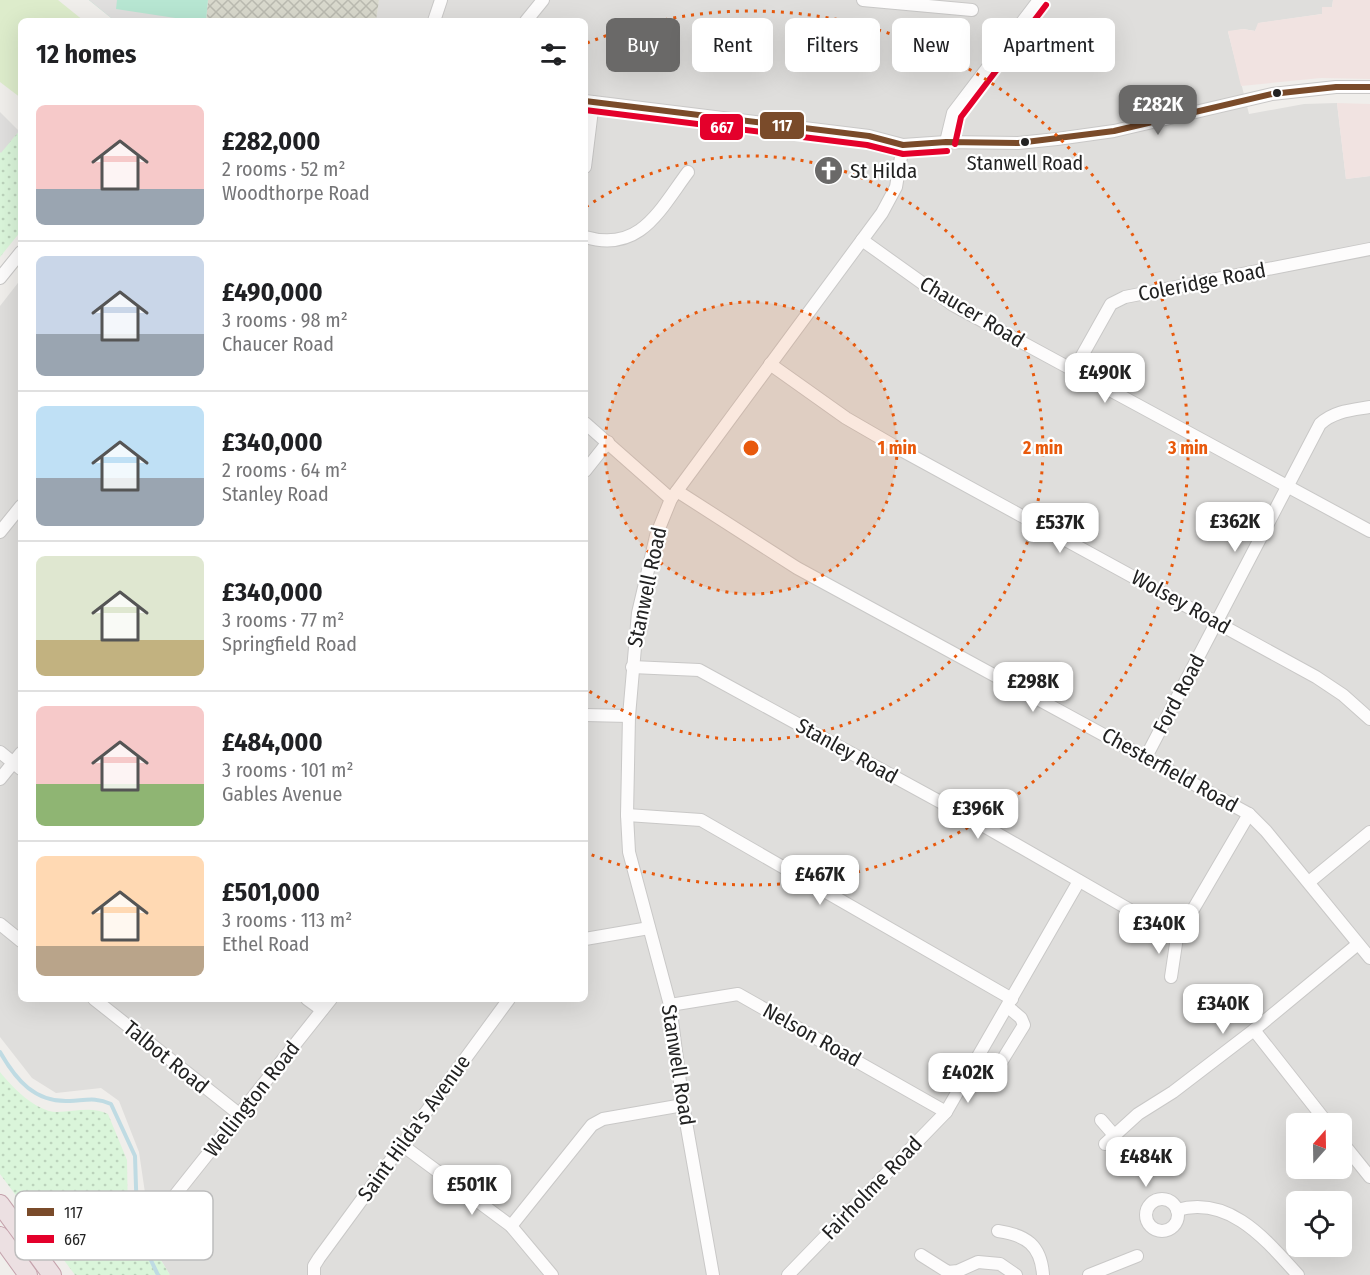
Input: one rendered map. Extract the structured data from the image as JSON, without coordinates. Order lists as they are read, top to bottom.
{
  "streets": {
    "street": [
      "Coleridge Road",
      "Chaucer Road",
      "Stanwell Road",
      "Wolsey Road",
      "Ford Road",
      "Stanley Road",
      "Chesterfield Road",
      "Nelson Road",
      "Talbot Road",
      "Wellington Road",
      "Saint Hilda's Avenue",
      "Fairholme Road"
    ]
  },
  "crossings": [
    ["Coleridge Road", "Chaucer Road"],
    ["Chaucer Road", "Stanwell Road"],
    ["Chaucer Road", "Ford Road"],
    ["Stanwell Road", "Wolsey Road"],
    ["Stanwell Road", "Stanley Road"],
    ["Stanwell Road", "Chesterfield Road"],
    ["Stanwell Road", "Nelson Road"],
    ["Wolsey Road", "Ford Road"],
    ["Ford Road", "Chesterfield Road"],
    ["Stanley Road", "Fairholme Road"],
    ["Nelson Road", "Fairholme Road"],
    ["Talbot Road", "Wellington Road"]
  ],
  "places": {
    "other": ["Stanwell Road"],
    "church": ["St Hilda"]
  },
  "lines": ["transit line 667", "transit line 117"],
  "legend": ["117", "667"],
  "north": "top",
  "page": {
    "chip": [
      "Buy",
      "Rent",
      "Filters",
      "New",
      "Apartment"
    ],
    "heading": "12 homes",
    "price": [
      "£282K",
      "£490K",
      "£362K",
      "£537K",
      "£298K",
      "£396K",
      "£467K",
      "£340K",
      "£340K",
      "£402K",
      "£484K",
      "£501K"
    ],
    "list": [
      {
        "name": "£282,000",
        "note": "2 rooms · 52 m² · Woodthorpe Road"
      },
      {
        "name": "£490,000",
        "note": "3 rooms · 98 m² · Chaucer Road"
      },
      {
        "name": "£340,000",
        "note": "2 rooms · 64 m² · Stanley Road"
      },
      {
        "name": "£340,000",
        "note": "3 rooms · 77 m² · Springfield Road"
      },
      {
        "name": "£484,000",
        "note": "3 rooms · 101 m² · Gables Avenue"
      },
      {
        "name": "£501,000",
        "note": "3 rooms · 113 m² · Ethel Road"
      }
    ]
  },
  "rings": ["1 min", "2 min", "3 min"]
}
